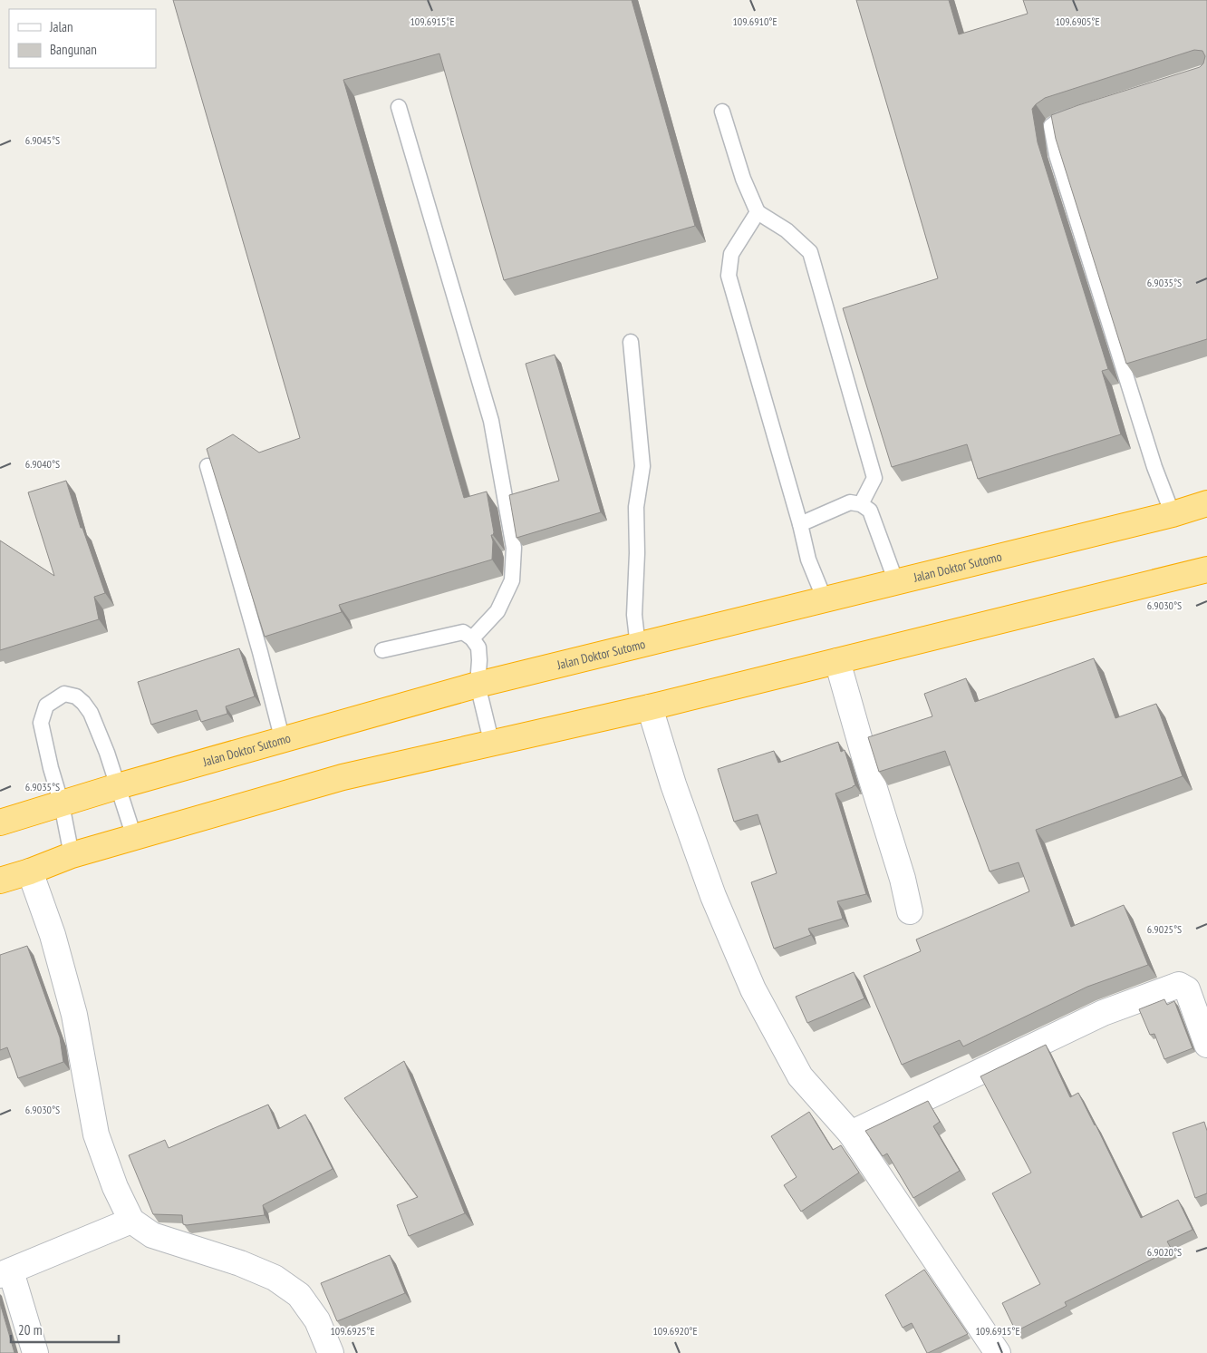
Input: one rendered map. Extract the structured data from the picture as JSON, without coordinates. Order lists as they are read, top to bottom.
{
  "streets": {
    "highway": ["Jalan Doktor Sutomo"]
  },
  "legend": ["Jalan", "Bangunan"],
  "scale_bar": "20 m",
  "coordinates": [
    "109.6915°E",
    "109.6910°E",
    "109.6905°E",
    "6.9045°S",
    "6.9035°S",
    "6.9040°S",
    "6.9030°S",
    "6.9025°S",
    "6.9020°S",
    "109.6925°E",
    "109.6920°E"
  ]
}
